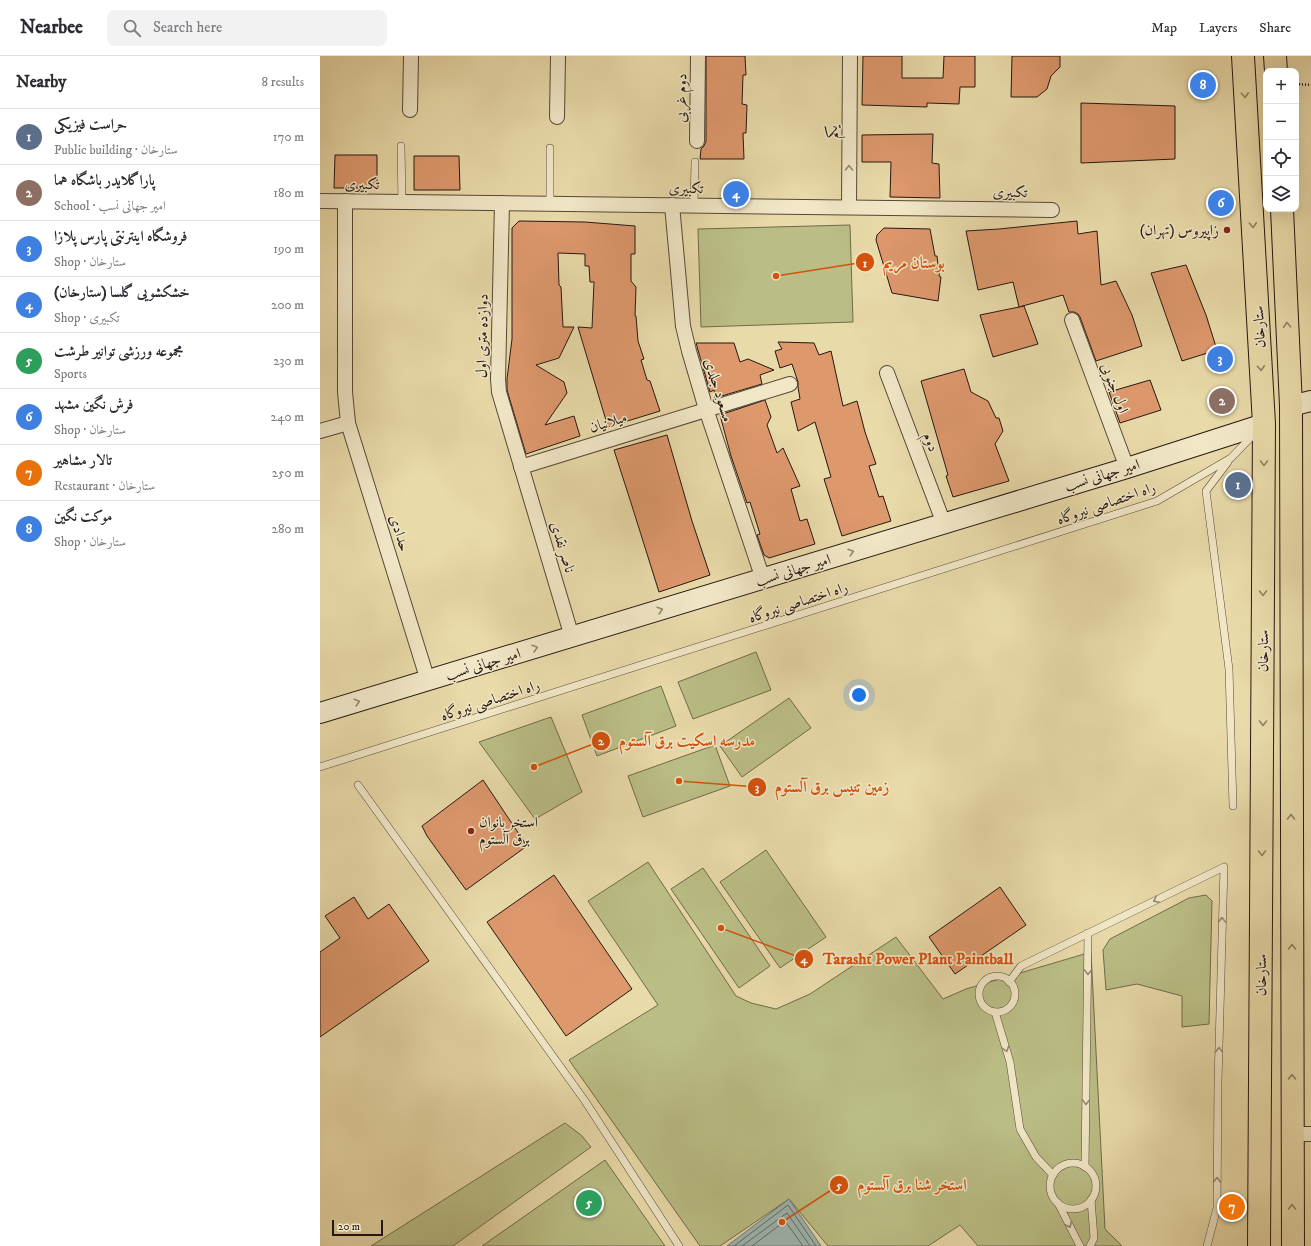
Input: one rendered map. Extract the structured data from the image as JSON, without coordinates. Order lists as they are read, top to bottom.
{
  "streets": {
    "main road": ["ستارخان"],
    "street": [
      "دوم غربی",
      "یکم",
      "تکبیری",
      "دوازده متری اول",
      "اول جنوبی",
      "مسعود جلدی",
      "میلانیان",
      "دوم",
      "امیر جهانی نسب",
      "حدادی",
      "ناصر نقدی"
    ],
    "lane": ["راه اختصاصی نیروگاه"]
  },
  "crossings": [
    ["یکم", "تکبیری"],
    ["تکبیری", "دوازده متری اول"],
    ["تکبیری", "مسعود جلدی"],
    ["ستارخان", "امیر جهانی نسب"],
    ["ستارخان", "راه اختصاصی نیروگاه"],
    ["دوازده متری اول", "میلانیان"],
    ["دوازده متری اول", "ناصر نقدی"],
    ["اول جنوبی", "امیر جهانی نسب"],
    ["مسعود جلدی", "میلانیان"],
    ["مسعود جلدی", "امیر جهانی نسب"],
    ["میلانیان", "ناصر نقدی"],
    ["دوم", "امیر جهانی نسب"],
    ["امیر جهانی نسب", "راه اختصاصی نیروگاه"],
    ["امیر جهانی نسب", "حدادی"],
    ["امیر جهانی نسب", "ناصر نقدی"]
  ],
  "one_way": ["یکم", "امیر جهانی نسب"],
  "places": [
    "زاپیروس (تهران)",
    "بوستان مریم",
    "مدرسه اسکیت برق آلستوم",
    "زمین تنیس برق آلستوم",
    "استخر بانوان برق آلستوم",
    "Tarasht Power Plant Paintball",
    "استخر شنا برق آلستوم"
  ],
  "scale_bar": "20 m",
  "page": {
    "header": "Nearbee",
    "search": "Search here",
    "nav": ["Map", "Layers", "Share"],
    "heading": ["Nearby", "8 results"],
    "map_buttons": ["+", "−"],
    "pins": [
      "8",
      "4",
      "6",
      "3",
      "2",
      "1",
      "5",
      "7"
    ],
    "list": [
      {
        "mark": "1",
        "name": "حراست فیزیکی",
        "note": "Public building · ستارخان",
        "value": "170 m"
      },
      {
        "mark": "2",
        "name": "پاراگلایدر باشگاه هما",
        "note": "School · امیر جهانی نسب",
        "value": "180 m"
      },
      {
        "mark": "3",
        "name": "فروشگاه اینترنتی پارس پلازا",
        "note": "Shop · ستارخان",
        "value": "190 m"
      },
      {
        "mark": "4",
        "name": "خشکشویی گلسا (ستارخان)",
        "note": "Shop · تکبیری",
        "value": "200 m"
      },
      {
        "mark": "5",
        "name": "مجموعه ورزشی توانیر طرشت",
        "note": "Sports",
        "value": "230 m"
      },
      {
        "mark": "6",
        "name": "فرش نگین مشهد",
        "note": "Shop · ستارخان",
        "value": "240 m"
      },
      {
        "mark": "7",
        "name": "تالار مشاهیر",
        "note": "Restaurant · ستارخان",
        "value": "250 m"
      },
      {
        "mark": "8",
        "name": "موکت نگین",
        "note": "Shop · ستارخان",
        "value": "280 m"
      }
    ],
    "scale": "20 m"
  }
}
